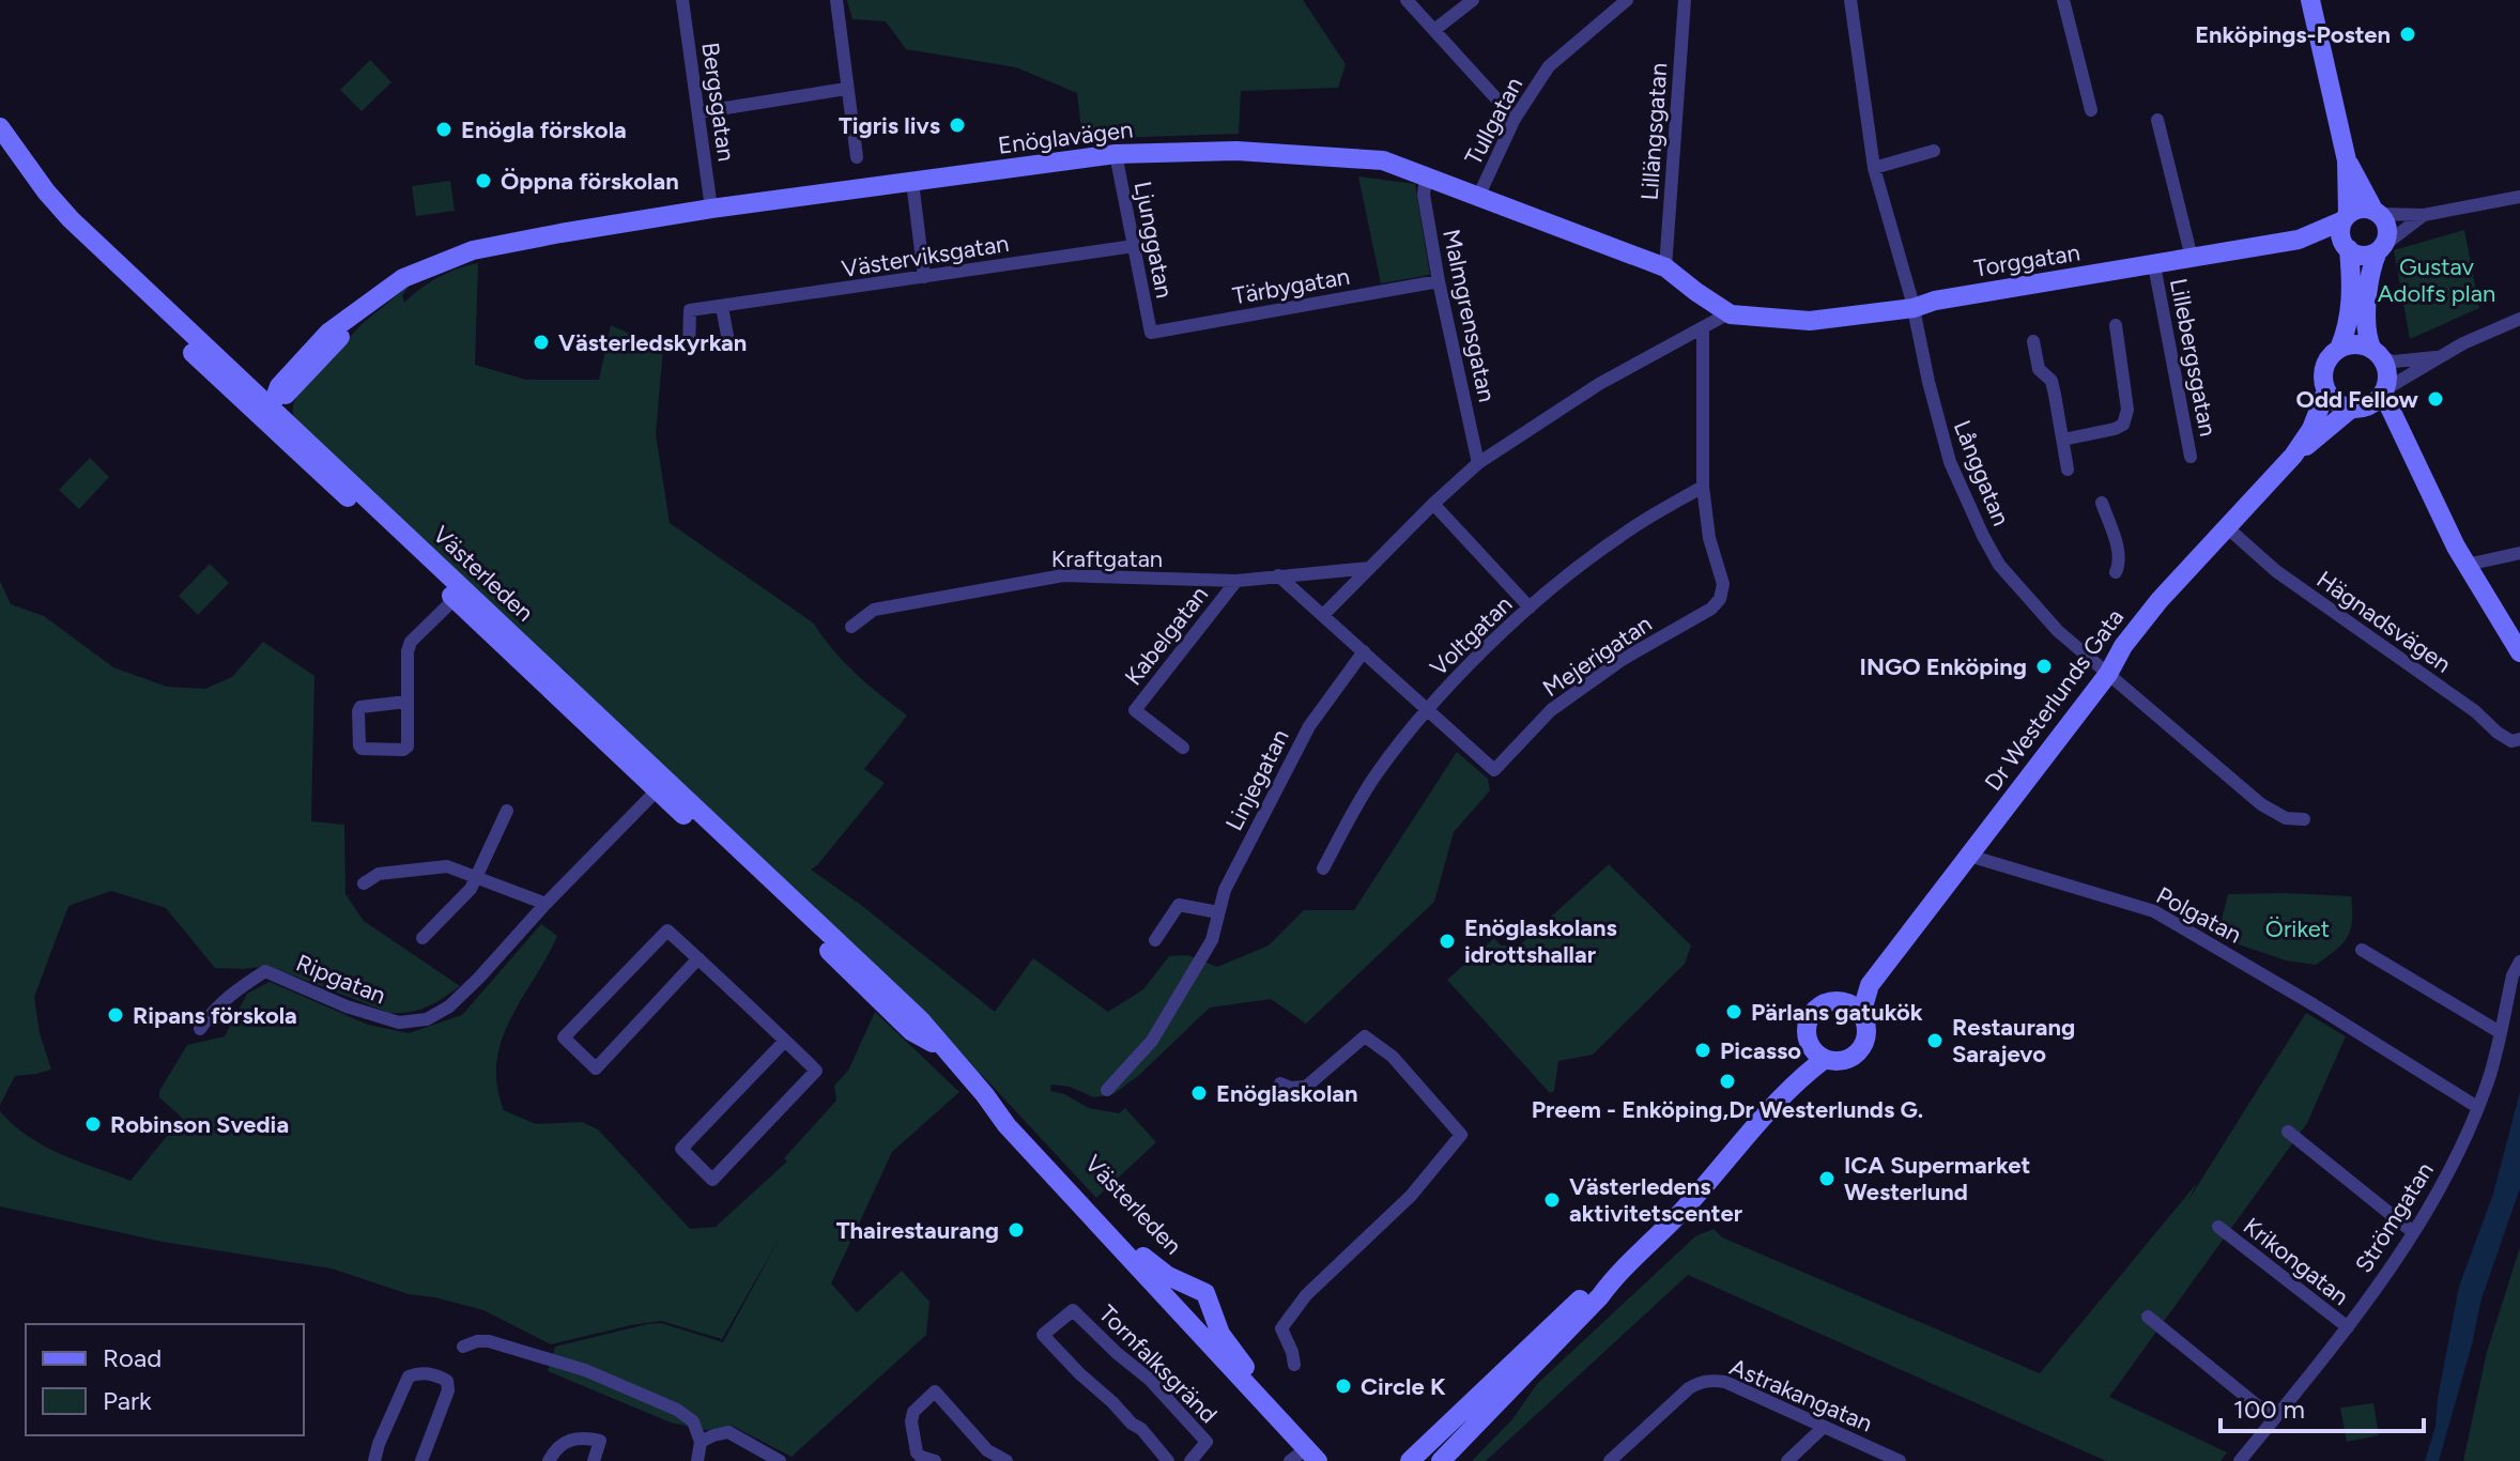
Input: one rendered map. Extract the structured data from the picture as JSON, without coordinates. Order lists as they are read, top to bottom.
{
  "streets": {
    "street": [
      "Bergsgatan",
      "Tullgatan",
      "Lillängsgatan",
      "Enöglavägen",
      "Ljunggatan",
      "Västerviksgatan",
      "Torggatan",
      "Tärbygatan",
      "Malmgrensgatan",
      "Lillebergsgatan",
      "Långgatan",
      "Kraftgatan",
      "Västerleden",
      "Hägnadsvägen",
      "Kabelgatan",
      "Voltgatan",
      "Mejerigatan",
      "Dr Westerlunds Gata",
      "Linjegatan",
      "Polgatan",
      "Ripgatan",
      "Strömgatan",
      "Krikongatan",
      "Tornfalksgränd",
      "Astrakangatan"
    ]
  },
  "crossings": [
    ["Bergsgatan", "Enöglavägen"],
    ["Tullgatan", "Enöglavägen"],
    ["Lillängsgatan", "Enöglavägen"],
    ["Enöglavägen", "Ljunggatan"],
    ["Enöglavägen", "Torggatan"],
    ["Enöglavägen", "Malmgrensgatan"],
    ["Enöglavägen", "Västerleden"],
    ["Ljunggatan", "Västerviksgatan"],
    ["Ljunggatan", "Tärbygatan"],
    ["Torggatan", "Lillebergsgatan"],
    ["Torggatan", "Långgatan"],
    ["Torggatan", "Dr Westerlunds Gata"],
    ["Tärbygatan", "Malmgrensgatan"],
    ["Långgatan", "Dr Westerlunds Gata"],
    ["Kraftgatan", "Kabelgatan"],
    ["Västerleden", "Ripgatan"],
    ["Hägnadsvägen", "Dr Westerlunds Gata"],
    ["Voltgatan", "Mejerigatan"],
    ["Dr Westerlunds Gata", "Polgatan"],
    ["Polgatan", "Strömgatan"],
    ["Strömgatan", "Krikongatan"]
  ],
  "parks": ["Gustav Adolfs plan", "Öriket"],
  "places": [
    "Enköpings-Posten",
    "Tigris livs",
    "Enögla förskola",
    "Öppna förskolan",
    "Västerledskyrkan",
    "Odd Fellow",
    "INGO Enköping",
    "Enöglaskolans idrottshallar",
    "Pärlans gatukök",
    "Ripans förskola",
    "Restaurang Sarajevo",
    "Picasso",
    "Preem - Enköping,Dr Westerlunds G.",
    "Enöglaskolan",
    "Robinson Svedia",
    "ICA Supermarket Westerlund",
    "Västerledens aktivitetscenter",
    "Thairestaurang",
    "Circle K"
  ],
  "legend": ["Road", "Park"],
  "scale_bar": "100 m"
}
